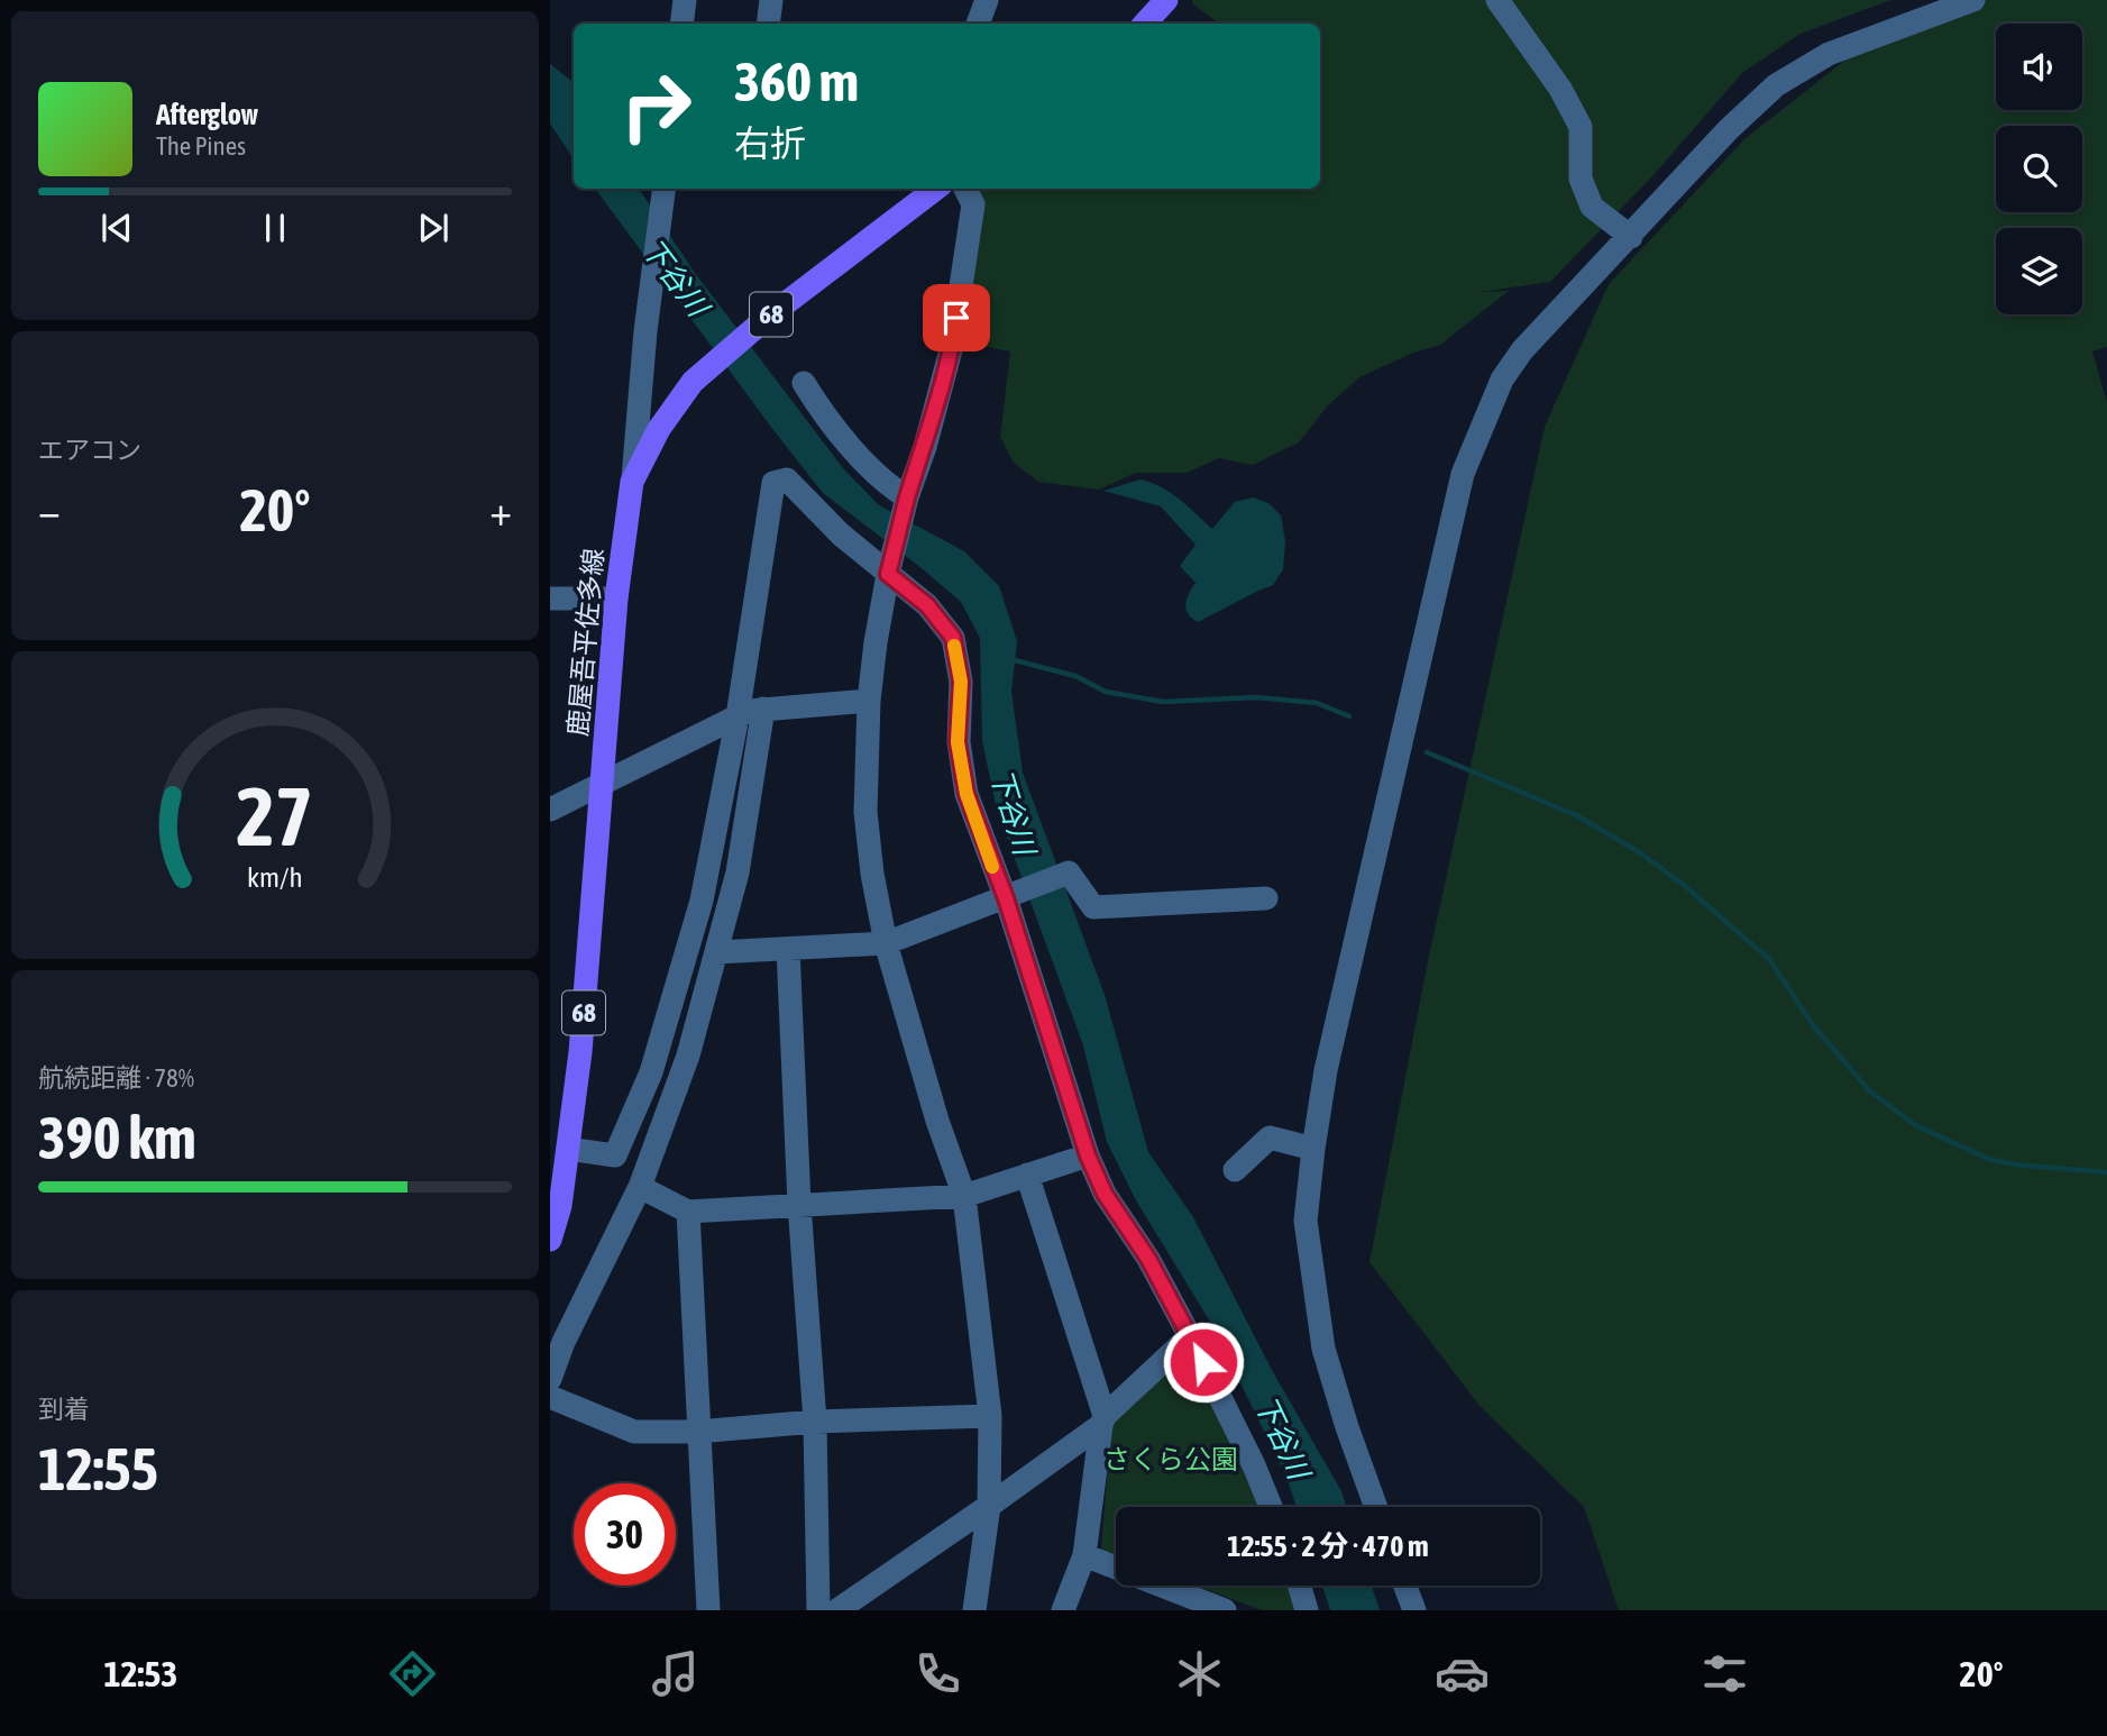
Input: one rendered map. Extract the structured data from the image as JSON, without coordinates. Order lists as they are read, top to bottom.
{
  "streets": {
    "main road": ["68", "鹿屋吾平佐多線"]
  },
  "water": ["下谷川"],
  "parks": ["さくら公園"],
  "page": {
    "turn": ["360 m", "右折"],
    "song": ["Afterglow", "The Pines"],
    "tile": [
      "エアコン",
      ["航続距離 · 78%", "390 km"],
      ["到着", "12:55"]
    ],
    "heat": ["−", "20°", "+"],
    "limit": "30",
    "trip": "12:55 · 2 分 · 470 m",
    "tabs": ["12:53", "20°"],
    "gauge": ["27", "km/h"]
  }
}
